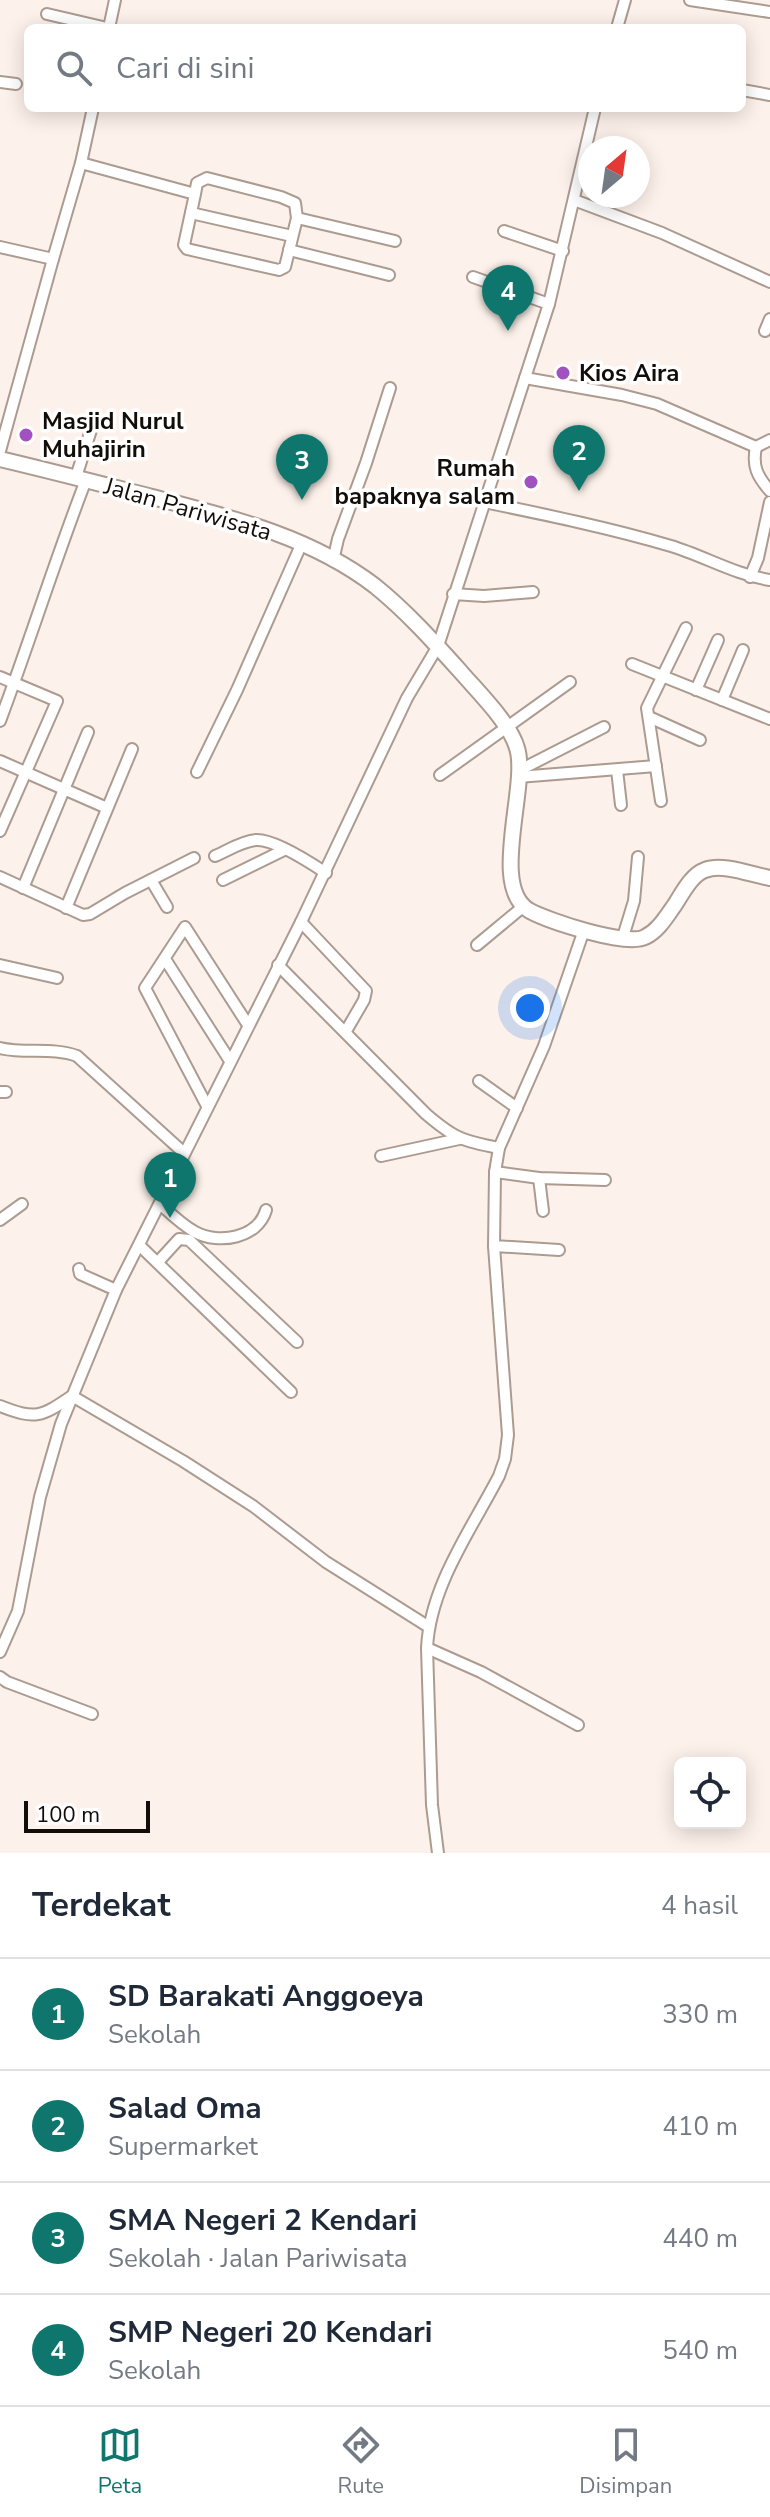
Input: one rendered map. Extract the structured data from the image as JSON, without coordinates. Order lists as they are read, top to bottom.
{
  "streets": {
    "street": ["Jalan Pariwisata"]
  },
  "places": ["Kios Aira", "Masjid Nurul Muhajirin", "Rumah bapaknya salam"],
  "scale_bar": "100 m",
  "north": "top right",
  "page": {
    "search": "Cari di sini",
    "pins": [
      "4",
      "2",
      "3",
      "1"
    ],
    "scale": "100 m",
    "heading": ["Terdekat", "4 hasil"],
    "list": [
      {
        "mark": "1",
        "name": "SD Barakati Anggoeya",
        "note": "Sekolah",
        "value": "330 m"
      },
      {
        "mark": "2",
        "name": "Salad Oma",
        "note": "Supermarket",
        "value": "410 m"
      },
      {
        "mark": "3",
        "name": "SMA Negeri 2 Kendari",
        "note": "Sekolah · Jalan Pariwisata",
        "value": "440 m"
      },
      {
        "mark": "4",
        "name": "SMP Negeri 20 Kendari",
        "note": "Sekolah",
        "value": "540 m"
      }
    ],
    "nav": ["Peta", "Rute", "Disimpan"]
  }
}
